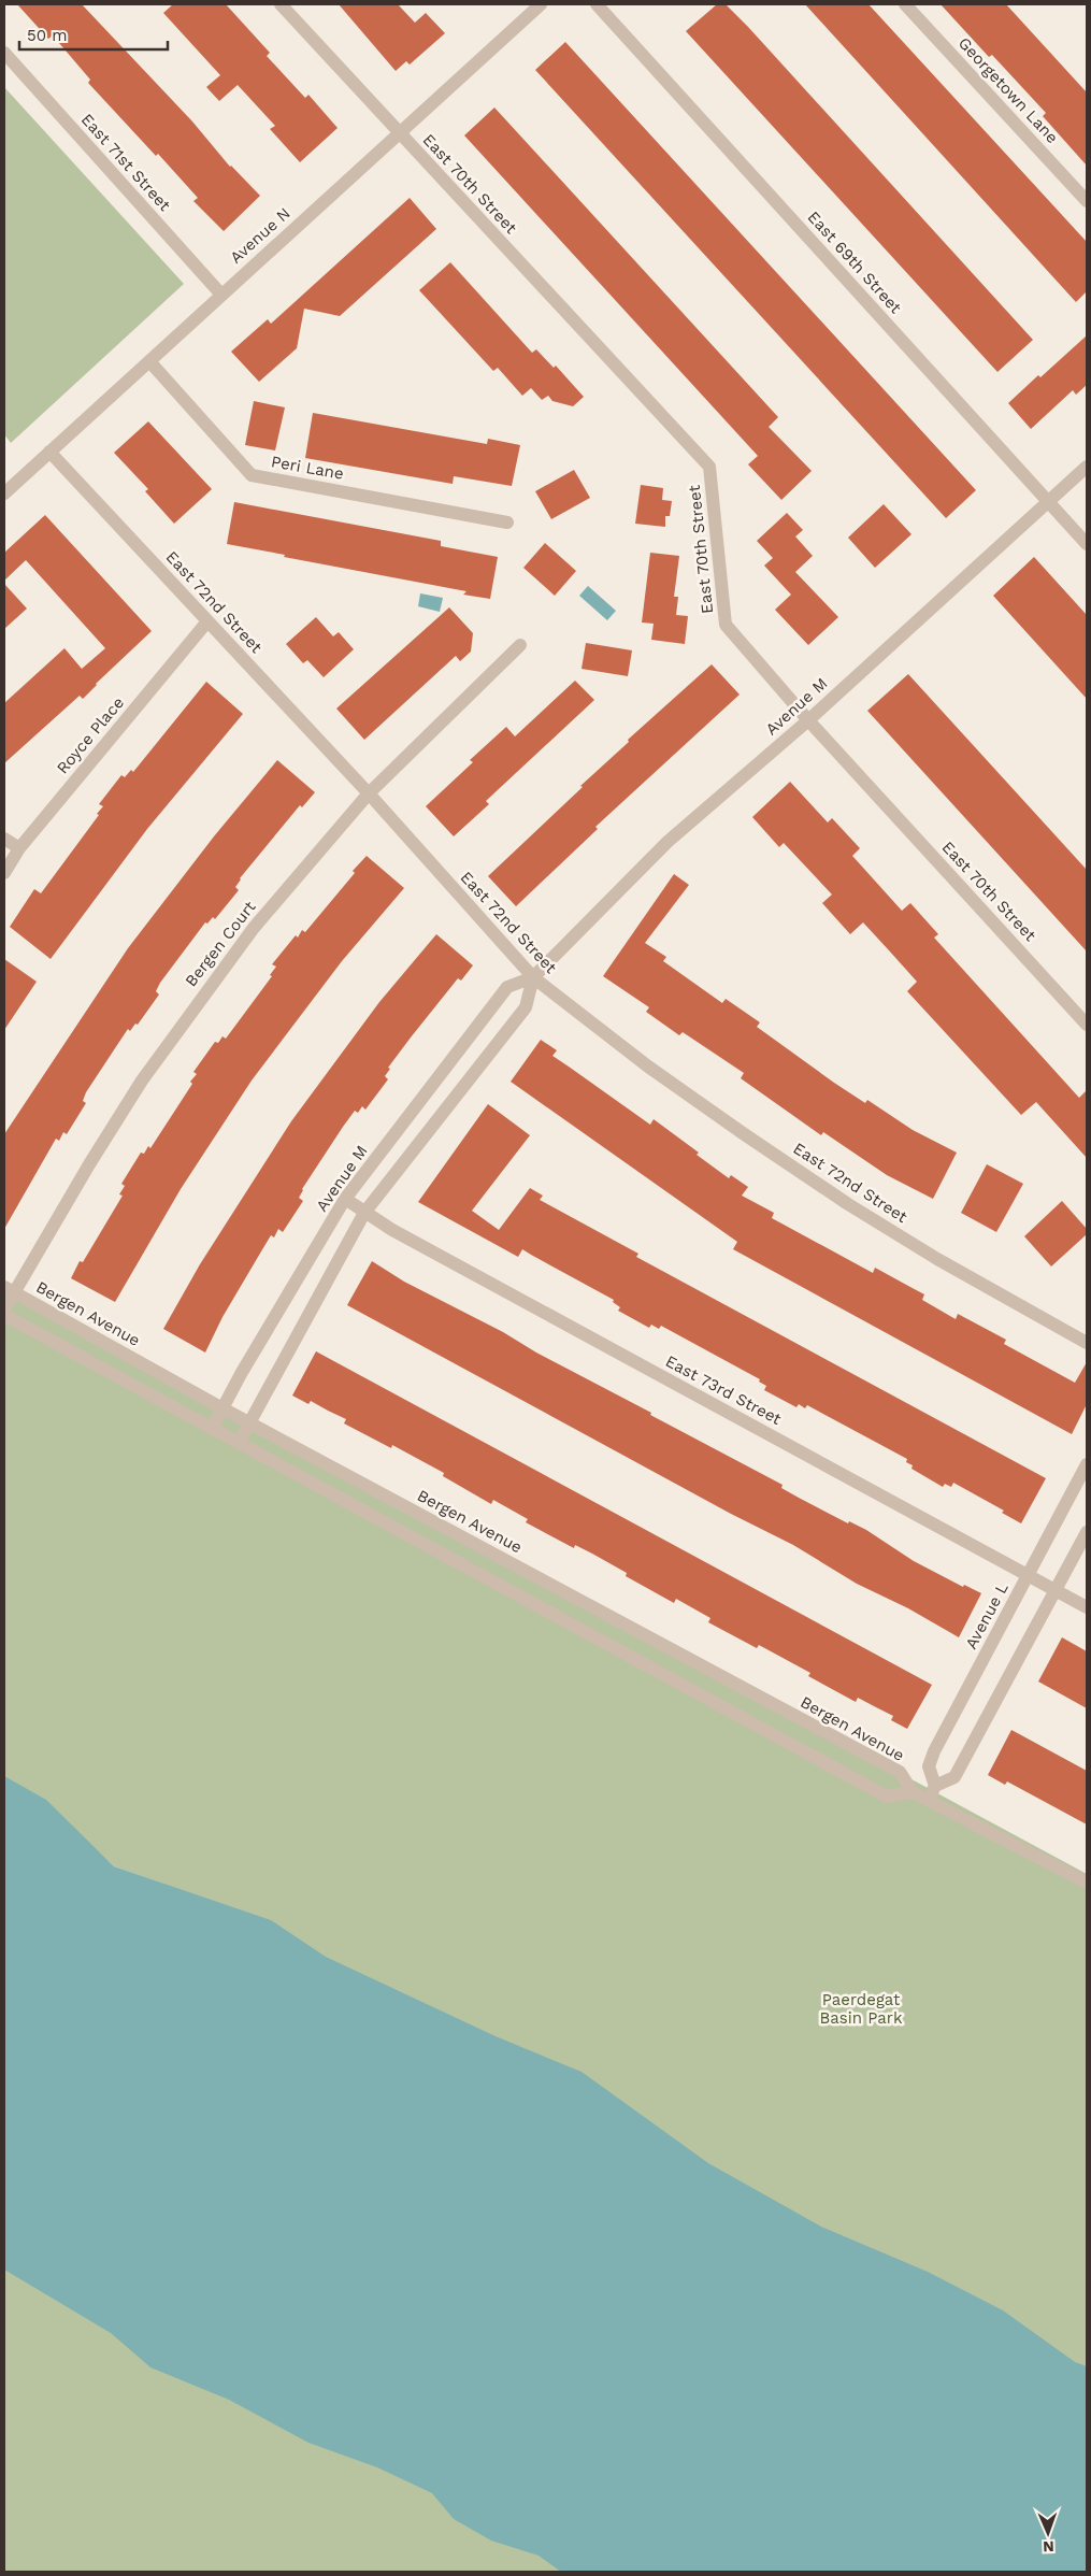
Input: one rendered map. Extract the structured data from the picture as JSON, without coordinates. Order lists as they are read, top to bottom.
{
  "streets": {
    "street": [
      "Georgetown Lane",
      "East 71st Street",
      "East 70th Street",
      "Avenue N",
      "East 69th Street",
      "Peri Lane",
      "East 72nd Street",
      "Avenue M",
      "Royce Place",
      "Bergen Court",
      "Bergen Avenue",
      "East 73rd Street",
      "Avenue L"
    ]
  },
  "crossings": [
    ["East 71st Street", "Avenue N"],
    ["East 70th Street", "Avenue N"],
    ["East 70th Street", "Avenue M"],
    ["Avenue N", "Peri Lane"],
    ["Avenue N", "East 72nd Street"],
    ["East 69th Street", "Avenue M"],
    ["East 72nd Street", "Avenue M"],
    ["East 72nd Street", "Royce Place"],
    ["East 72nd Street", "Bergen Court"],
    ["Avenue M", "Bergen Avenue"],
    ["Avenue M", "East 73rd Street"],
    ["Bergen Court", "Bergen Avenue"],
    ["East 73rd Street", "Avenue L"]
  ],
  "parks": ["Paerdegat Basin Park"],
  "scale_bar": "50 m",
  "north": "bottom"
}
